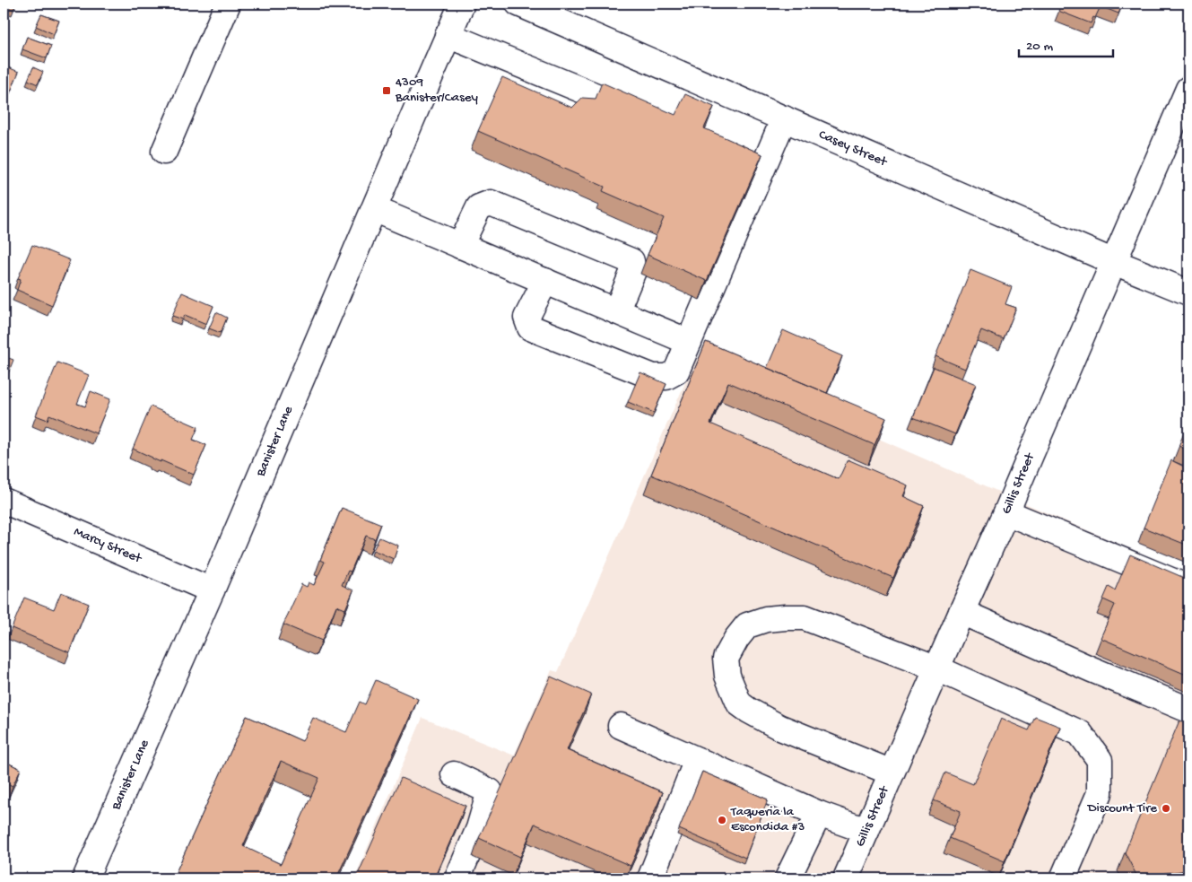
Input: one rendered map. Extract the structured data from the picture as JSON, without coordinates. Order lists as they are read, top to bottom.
{
  "streets": {
    "street": [
      "Casey Street",
      "Banister Lane",
      "Gillis Street",
      "Marcy Street"
    ]
  },
  "crossings": [
    ["Casey Street", "Gillis Street"],
    ["Banister Lane", "Marcy Street"]
  ],
  "places": {
    "transit": ["4309 Banister/Casey"],
    "other": ["Discount Tire", "Taqueria la Escondida #3"]
  },
  "scale_bar": "20 m"
}
